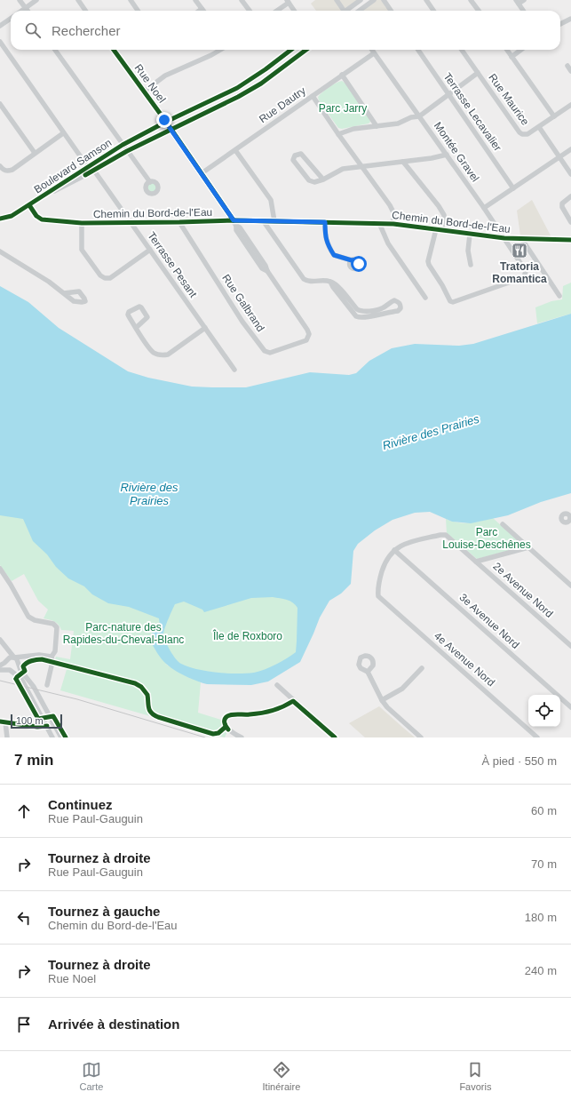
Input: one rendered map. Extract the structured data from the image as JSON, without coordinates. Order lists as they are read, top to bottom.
{
  "streets": {
    "street": [
      "Rue Noel",
      "Rue Maurice",
      "Rue Dautry",
      "Terrasse Lecavalier",
      "Montée Gravel",
      "Boulevard Samson",
      "Chemin du Bord-de-l'Eau",
      "Terrasse Pesant",
      "Rue Galbrand",
      "2e Avenue Nord",
      "3e Avenue Nord",
      "4e Avenue Nord"
    ]
  },
  "crossings": [
    ["Rue Noel", "Rue Dautry"],
    ["Rue Noel", "Boulevard Samson"],
    ["Rue Noel", "Chemin du Bord-de-l'Eau"],
    ["Rue Noel", "Rue Galbrand"],
    ["Rue Dautry", "Montée Gravel"],
    ["Montée Gravel", "Chemin du Bord-de-l'Eau"],
    ["Boulevard Samson", "Chemin du Bord-de-l'Eau"],
    ["Boulevard Samson", "Terrasse Pesant"],
    ["Chemin du Bord-de-l'Eau", "Terrasse Pesant"],
    ["Chemin du Bord-de-l'Eau", "Rue Galbrand"],
    ["2e Avenue Nord", "3e Avenue Nord"],
    ["2e Avenue Nord", "4e Avenue Nord"],
    ["3e Avenue Nord", "4e Avenue Nord"]
  ],
  "water": ["Rivière des Prairies"],
  "parks": [
    "Parc Jarry",
    "Parc Louise-Deschênes",
    "Parc-nature des Rapides-du-Cheval-Blanc",
    "Île de Roxboro"
  ],
  "places": {
    "restaurant": ["Tratoria Romantica"]
  },
  "scale_bar": "100 m",
  "page": {
    "search": "Rechercher",
    "scale": "100 m",
    "heading": ["7 min", "À pied · 550 m"],
    "list": [
      ["Continuez", "Rue Paul-Gauguin", "60 m"],
      ["Tournez à droite", "Rue Paul-Gauguin", "70 m"],
      ["Tournez à gauche", "Chemin du Bord-de-l'Eau", "180 m"],
      ["Tournez à droite", "Rue Noel", "240 m"],
      "Arrivée à destination"
    ],
    "nav": ["Carte", "Itinéraire", "Favoris"]
  }
}
